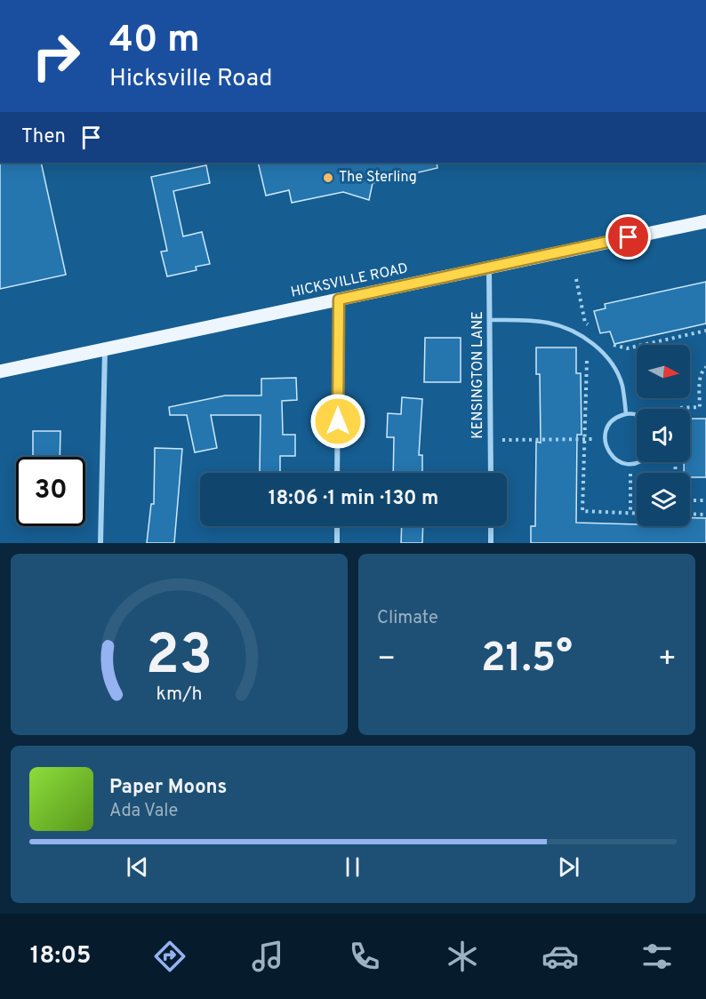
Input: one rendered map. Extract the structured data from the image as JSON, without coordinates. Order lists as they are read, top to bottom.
{
  "streets": {
    "main road": ["HICKSVILLE ROAD"],
    "street": ["KENSINGTON LANE"]
  },
  "crossings": [
    ["HICKSVILLE ROAD", "KENSINGTON LANE"]
  ],
  "places": ["The Sterling"],
  "north": "right",
  "page": {
    "turn": ["40 m", "Hicksville Road"],
    "then": "Then",
    "limit": "30",
    "trip": "18:06 · 1 min · 130 m",
    "tile": "Climate",
    "heat": ["−", "21.5°", "+"],
    "song": ["Paper Moons", "Ada Vale"],
    "tabs": "18:05",
    "gauge": ["23", "km/h"]
  }
}
